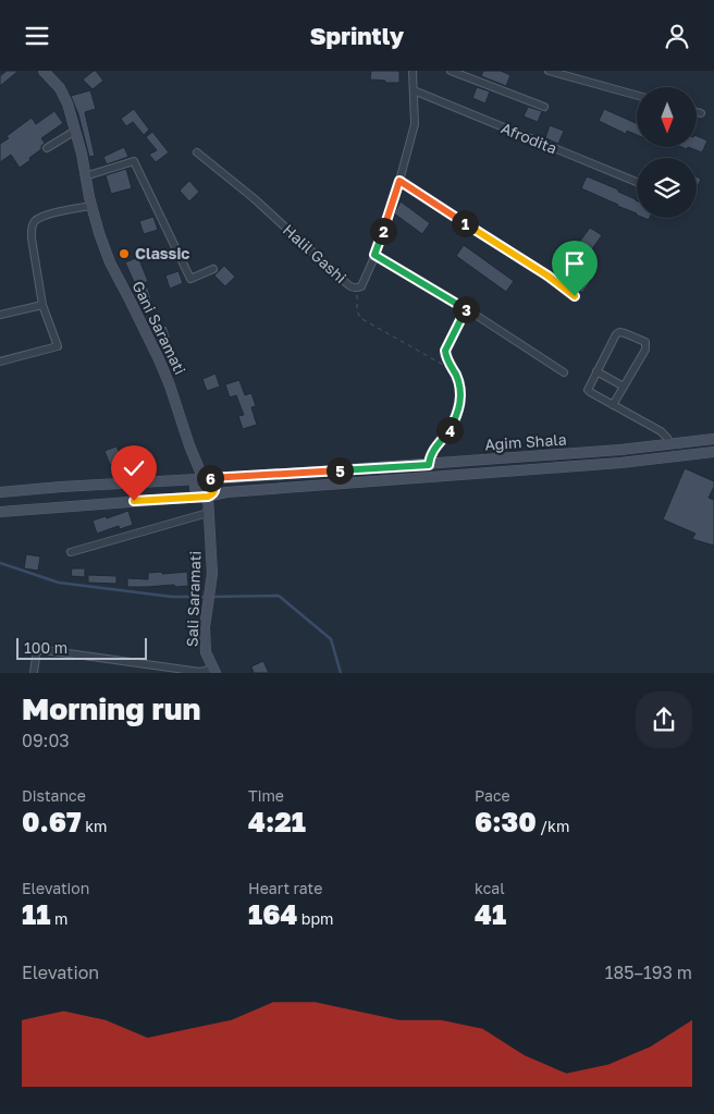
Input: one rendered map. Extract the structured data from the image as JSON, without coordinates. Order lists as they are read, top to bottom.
{
  "streets": {
    "main road": ["Gani Saramati", "Agim Shala", "Sali Saramati"],
    "street": ["Afrodita", "Halil Gashi"]
  },
  "crossings": [
    ["Afrodita", "Halil Gashi"],
    ["Gani Saramati", "Agim Shala"],
    ["Gani Saramati", "Sali Saramati"],
    ["Agim Shala", "Sali Saramati"]
  ],
  "places": ["Classic"],
  "scale_bar": "100 m",
  "north": "bottom",
  "page": {
    "header": "Sprintly",
    "pins": [
      "1",
      "2",
      "3",
      "4",
      "5",
      "6"
    ],
    "scale": "100 m",
    "heading": ["Morning run", "09:03"],
    "stats": [
      ["Distance", "0.67 km"],
      ["Time", "4:21"],
      ["Pace", "6:30 /km"],
      ["Elevation", "11 m"],
      ["Heart rate", "164 bpm"],
      ["kcal", "41"]
    ],
    "chart": ["Elevation", "185–193 m"]
  }
}
